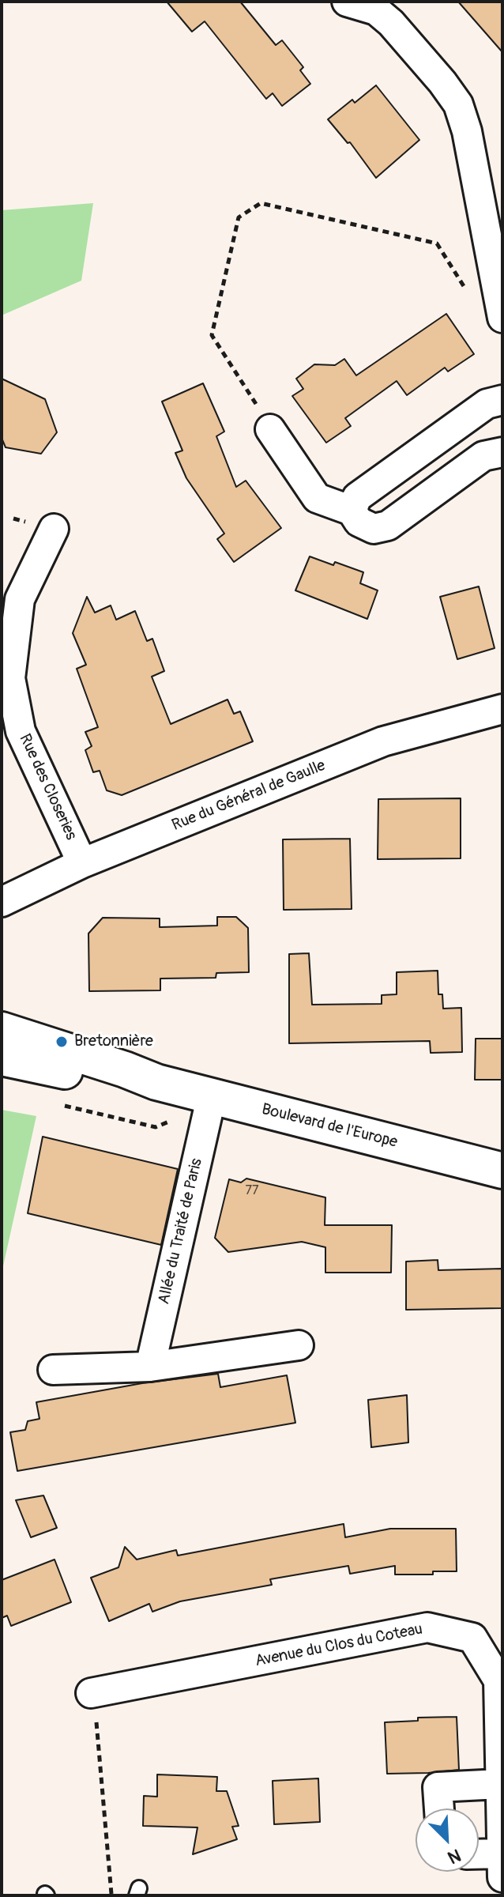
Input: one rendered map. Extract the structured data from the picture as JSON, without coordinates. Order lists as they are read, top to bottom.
{
  "streets": {
    "street": [
      "Rue des Closeries",
      "Rue du Général de Gaulle",
      "Boulevard de l'Europe",
      "Allée du Traité de Paris",
      "Avenue du Clos du Coteau"
    ]
  },
  "crossings": [
    ["Rue des Closeries", "Rue du Général de Gaulle"],
    ["Boulevard de l'Europe", "Allée du Traité de Paris"]
  ],
  "places": ["Bretonnière"],
  "house_numbers": ["77"],
  "north": "bottom right"
}
